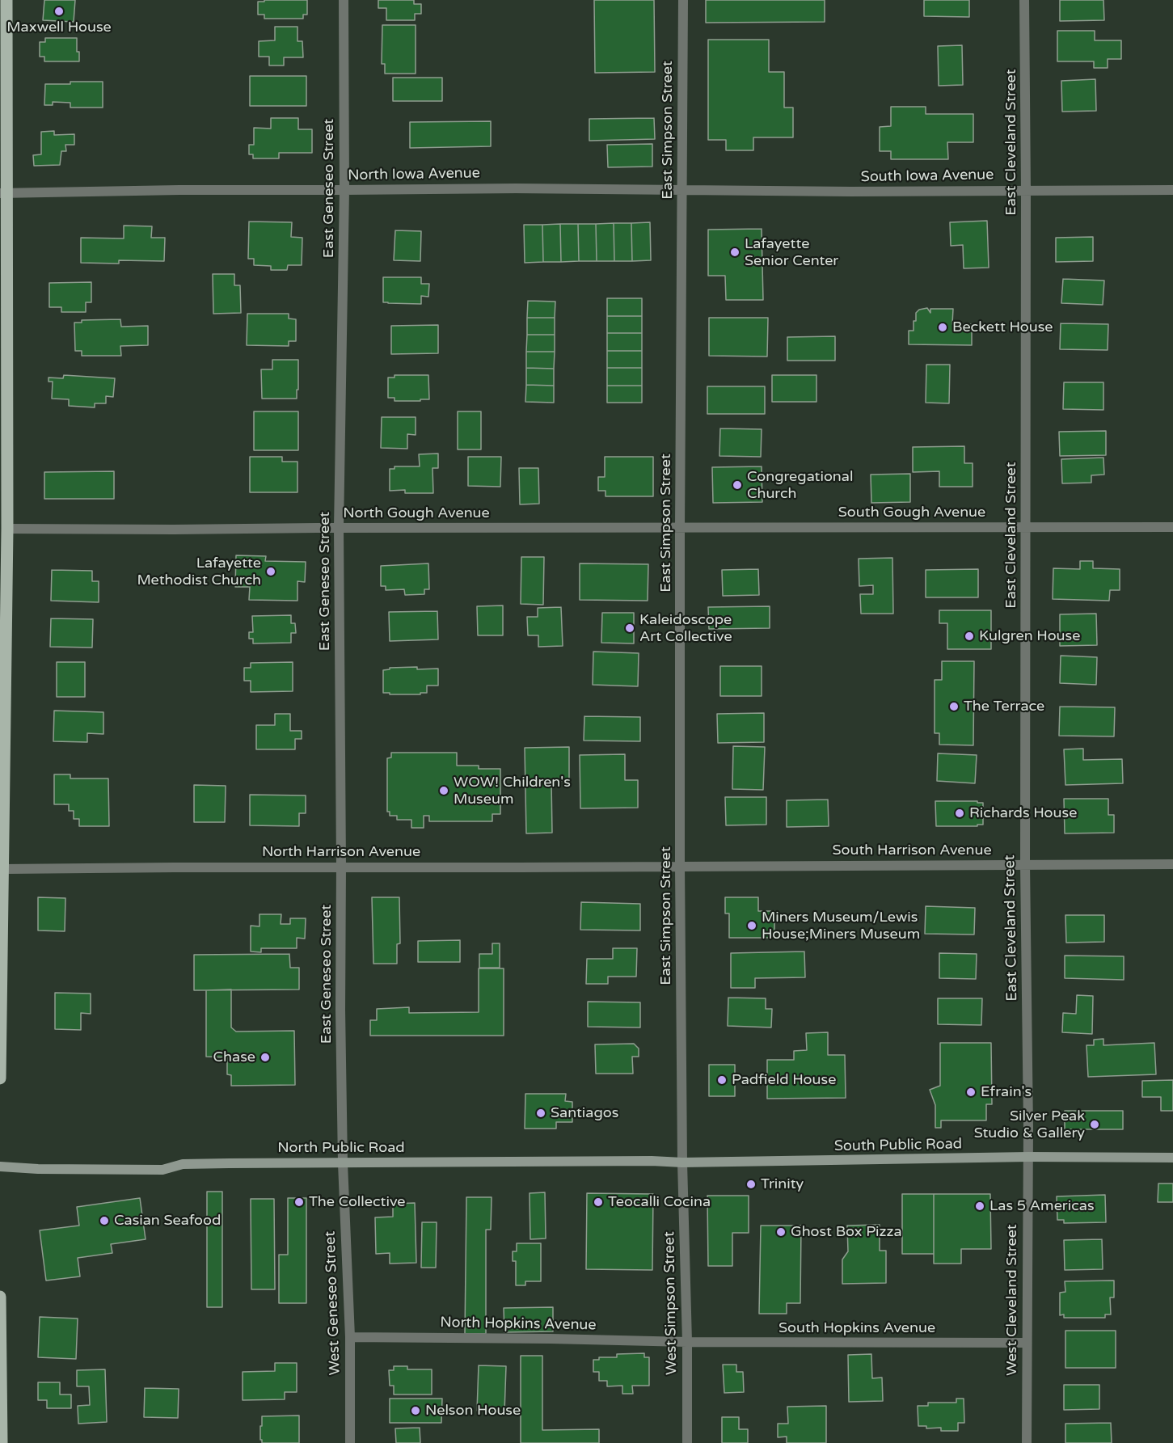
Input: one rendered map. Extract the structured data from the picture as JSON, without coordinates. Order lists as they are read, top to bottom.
{
  "streets": {
    "street": [
      "East Simpson Street",
      "East Cleveland Street",
      "North Iowa Avenue",
      "South Iowa Avenue",
      "East Geneseo Street",
      "South Gough Avenue",
      "North Gough Avenue",
      "South Harrison Avenue",
      "North Harrison Avenue",
      "South Public Road",
      "North Public Road",
      "West Cleveland Street",
      "West Geneseo Street",
      "West Simpson Street",
      "North Hopkins Avenue",
      "South Hopkins Avenue"
    ]
  },
  "crossings": [
    ["East Simpson Street", "North Iowa Avenue"],
    ["East Simpson Street", "South Iowa Avenue"],
    ["East Simpson Street", "South Gough Avenue"],
    ["East Simpson Street", "North Gough Avenue"],
    ["East Simpson Street", "South Harrison Avenue"],
    ["East Simpson Street", "North Harrison Avenue"],
    ["East Simpson Street", "South Public Road"],
    ["East Simpson Street", "North Public Road"],
    ["East Simpson Street", "West Simpson Street"],
    ["East Cleveland Street", "South Iowa Avenue"],
    ["East Cleveland Street", "South Gough Avenue"],
    ["East Cleveland Street", "South Harrison Avenue"],
    ["East Cleveland Street", "South Public Road"],
    ["East Cleveland Street", "West Cleveland Street"],
    ["North Iowa Avenue", "South Iowa Avenue"],
    ["North Iowa Avenue", "East Geneseo Street"],
    ["East Geneseo Street", "North Gough Avenue"],
    ["East Geneseo Street", "North Harrison Avenue"],
    ["East Geneseo Street", "North Public Road"],
    ["East Geneseo Street", "West Geneseo Street"],
    ["South Gough Avenue", "North Gough Avenue"],
    ["South Harrison Avenue", "North Harrison Avenue"],
    ["South Public Road", "North Public Road"],
    ["South Public Road", "West Cleveland Street"],
    ["South Public Road", "West Simpson Street"],
    ["North Public Road", "West Geneseo Street"],
    ["North Public Road", "West Simpson Street"],
    ["West Cleveland Street", "South Hopkins Avenue"],
    ["West Geneseo Street", "North Hopkins Avenue"],
    ["West Simpson Street", "North Hopkins Avenue"],
    ["West Simpson Street", "South Hopkins Avenue"],
    ["North Hopkins Avenue", "South Hopkins Avenue"]
  ],
  "places": [
    "Maxwell House",
    "Lafayette Senior Center",
    "Beckett House",
    "Congregational Church",
    "Lafayette Methodist Church",
    "Kaleidoscope Art Collective",
    "Kulgren House",
    "The Terrace",
    "WOW! Children's Museum",
    "Richards House",
    "Miners Museum/Lewis House;Miners Museum",
    "Chase",
    "Padfield House",
    "Efrain's",
    "Santiagos",
    "Silver Peak Studio & Gallery",
    "Trinity",
    "The Collective",
    "Teocalli Cocina",
    "Las 5 Americas",
    "Casian Seafood",
    "Ghost Box Pizza",
    "Nelson House"
  ]
}
